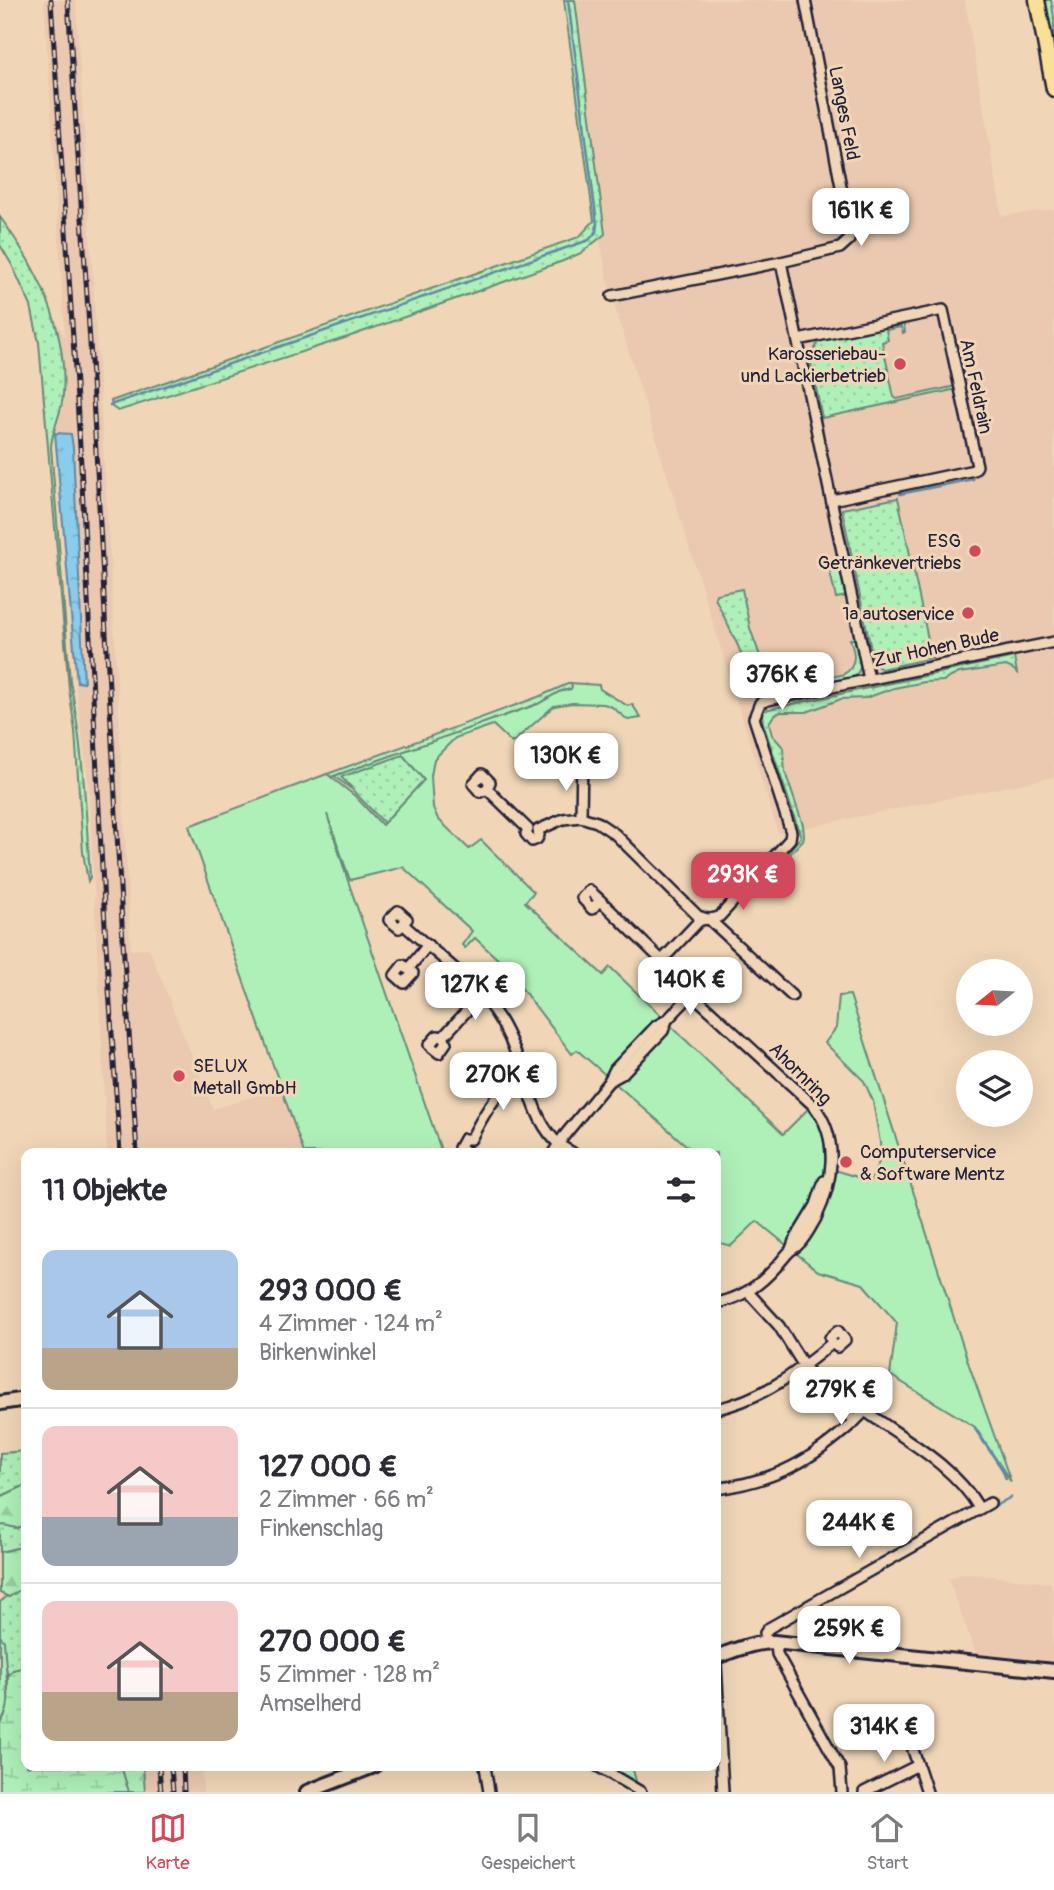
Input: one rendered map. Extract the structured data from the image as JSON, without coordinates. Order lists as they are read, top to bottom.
{
  "streets": {
    "street": [
      "Langes Feld",
      "Am Feldrain",
      "Zur Hohen Bude",
      "Ahornring"
    ]
  },
  "places": [
    "Karosseriebau- und Lackierbetrieb",
    "ESG Getränkevertriebs",
    "1a autoservice",
    "SELUX Metall GmbH",
    "Computerservice & Software Mentz"
  ],
  "north": "left",
  "page": {
    "price": [
      "161K €",
      "376K €",
      "130K €",
      "293K €",
      "140K €",
      "127K €",
      "270K €",
      "279K €",
      "244K €",
      "259K €",
      "314K €"
    ],
    "heading": "11 Objekte",
    "list": [
      {
        "name": "293 000 €",
        "note": "4 Zimmer · 124 m² · Birkenwinkel"
      },
      {
        "name": "127 000 €",
        "note": "2 Zimmer · 66 m² · Finkenschlag"
      },
      {
        "name": "270 000 €",
        "note": "5 Zimmer · 128 m² · Amselherd"
      }
    ],
    "tabs": ["Karte", "Gespeichert", "Start"]
  }
}
